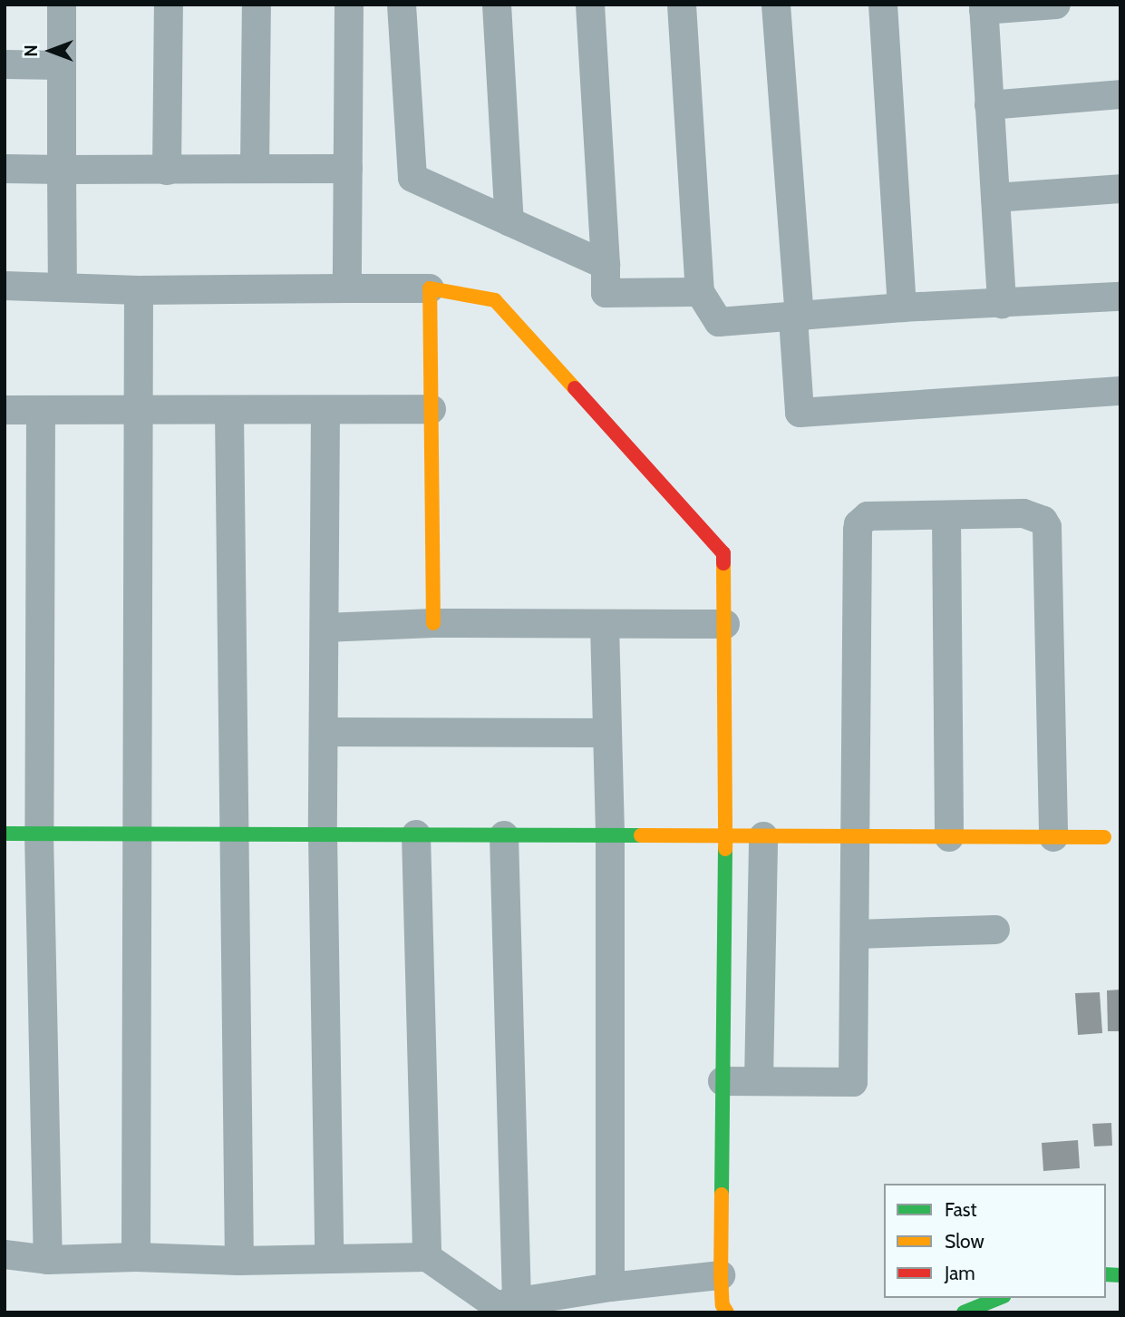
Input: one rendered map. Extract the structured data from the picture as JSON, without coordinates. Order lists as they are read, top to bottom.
{
  "legend": ["Fast", "Slow", "Jam"],
  "north": "left"
}
